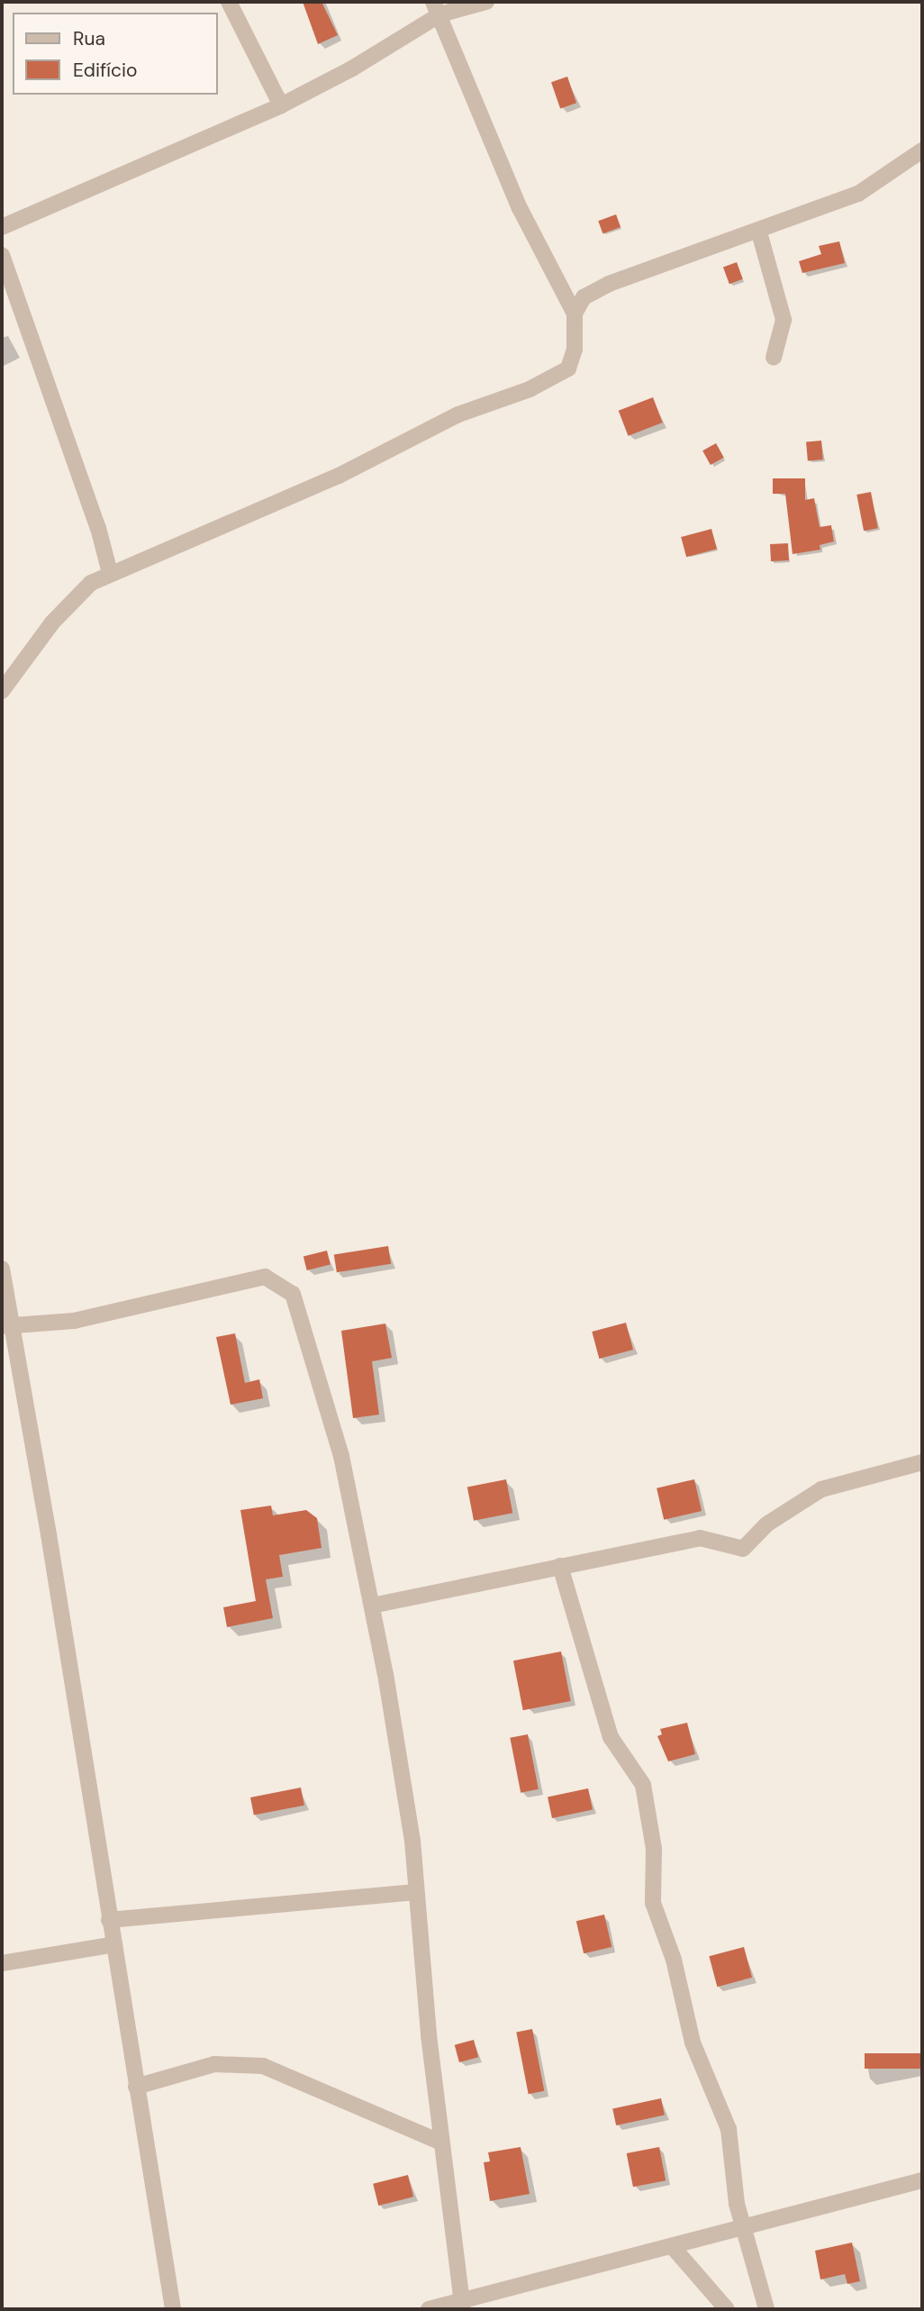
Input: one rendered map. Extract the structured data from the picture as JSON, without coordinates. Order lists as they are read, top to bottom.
{
  "legend": ["Rua", "Edifício"]
}
